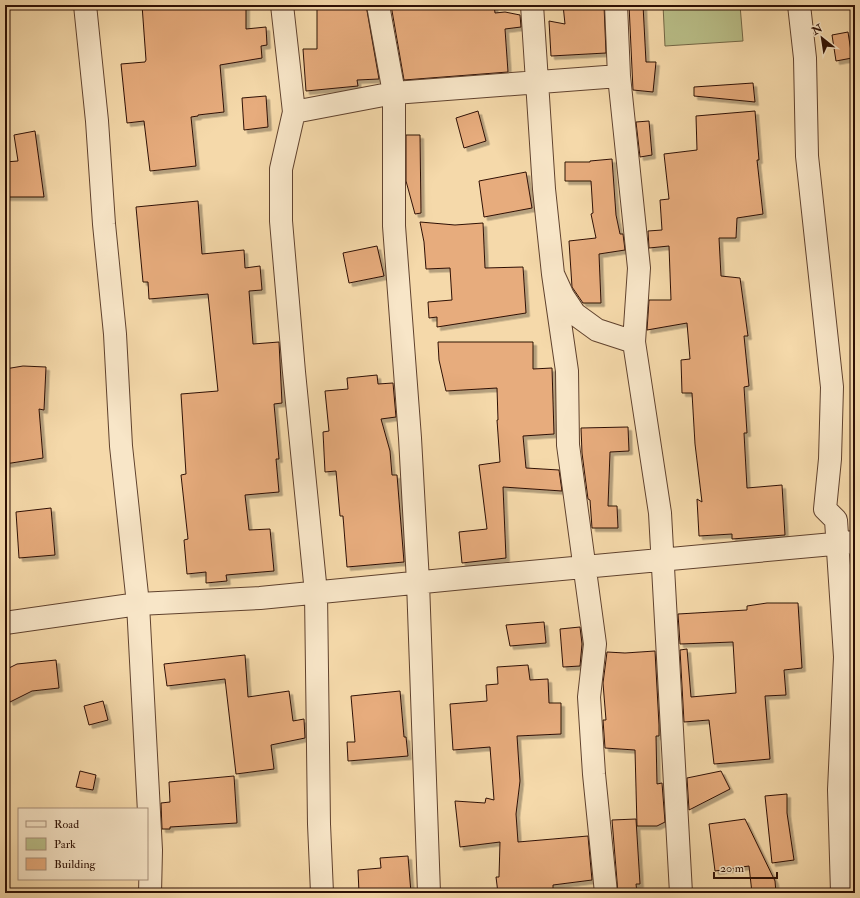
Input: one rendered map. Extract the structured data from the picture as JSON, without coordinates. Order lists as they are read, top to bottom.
{
  "legend": ["Road", "Park", "Building"],
  "scale_bar": "20 m",
  "north": "top left"
}
